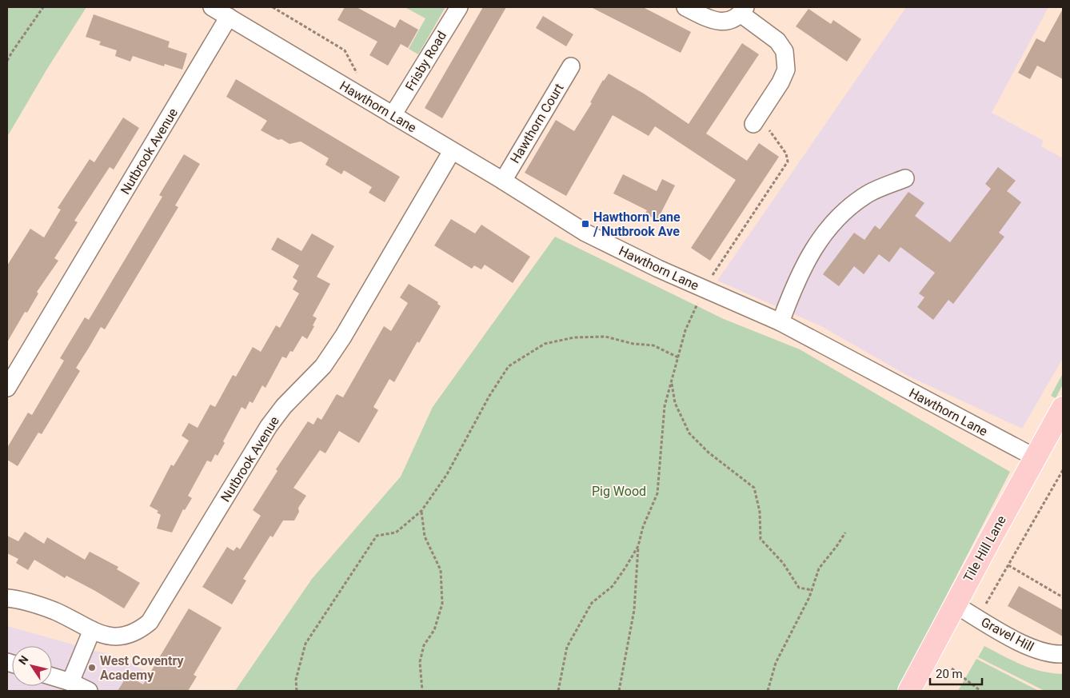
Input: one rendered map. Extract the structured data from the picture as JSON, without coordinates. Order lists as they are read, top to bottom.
{
  "streets": {
    "main road": ["Tile Hill Lane"],
    "street": [
      "Frisby Road",
      "Hawthorn Lane",
      "Hawthorn Court",
      "Nutbrook Avenue",
      "Gravel Hill"
    ]
  },
  "crossings": [
    ["Frisby Road", "Hawthorn Lane"],
    ["Hawthorn Lane", "Hawthorn Court"],
    ["Hawthorn Lane", "Nutbrook Avenue"],
    ["Hawthorn Lane", "Tile Hill Lane"],
    ["Tile Hill Lane", "Gravel Hill"]
  ],
  "parks": ["Pig Wood"],
  "places": {
    "transit": ["Hawthorn Lane / Nutbrook Ave"],
    "other": ["West Coventry Academy"]
  },
  "scale_bar": "20 m",
  "north": "top left"
}
